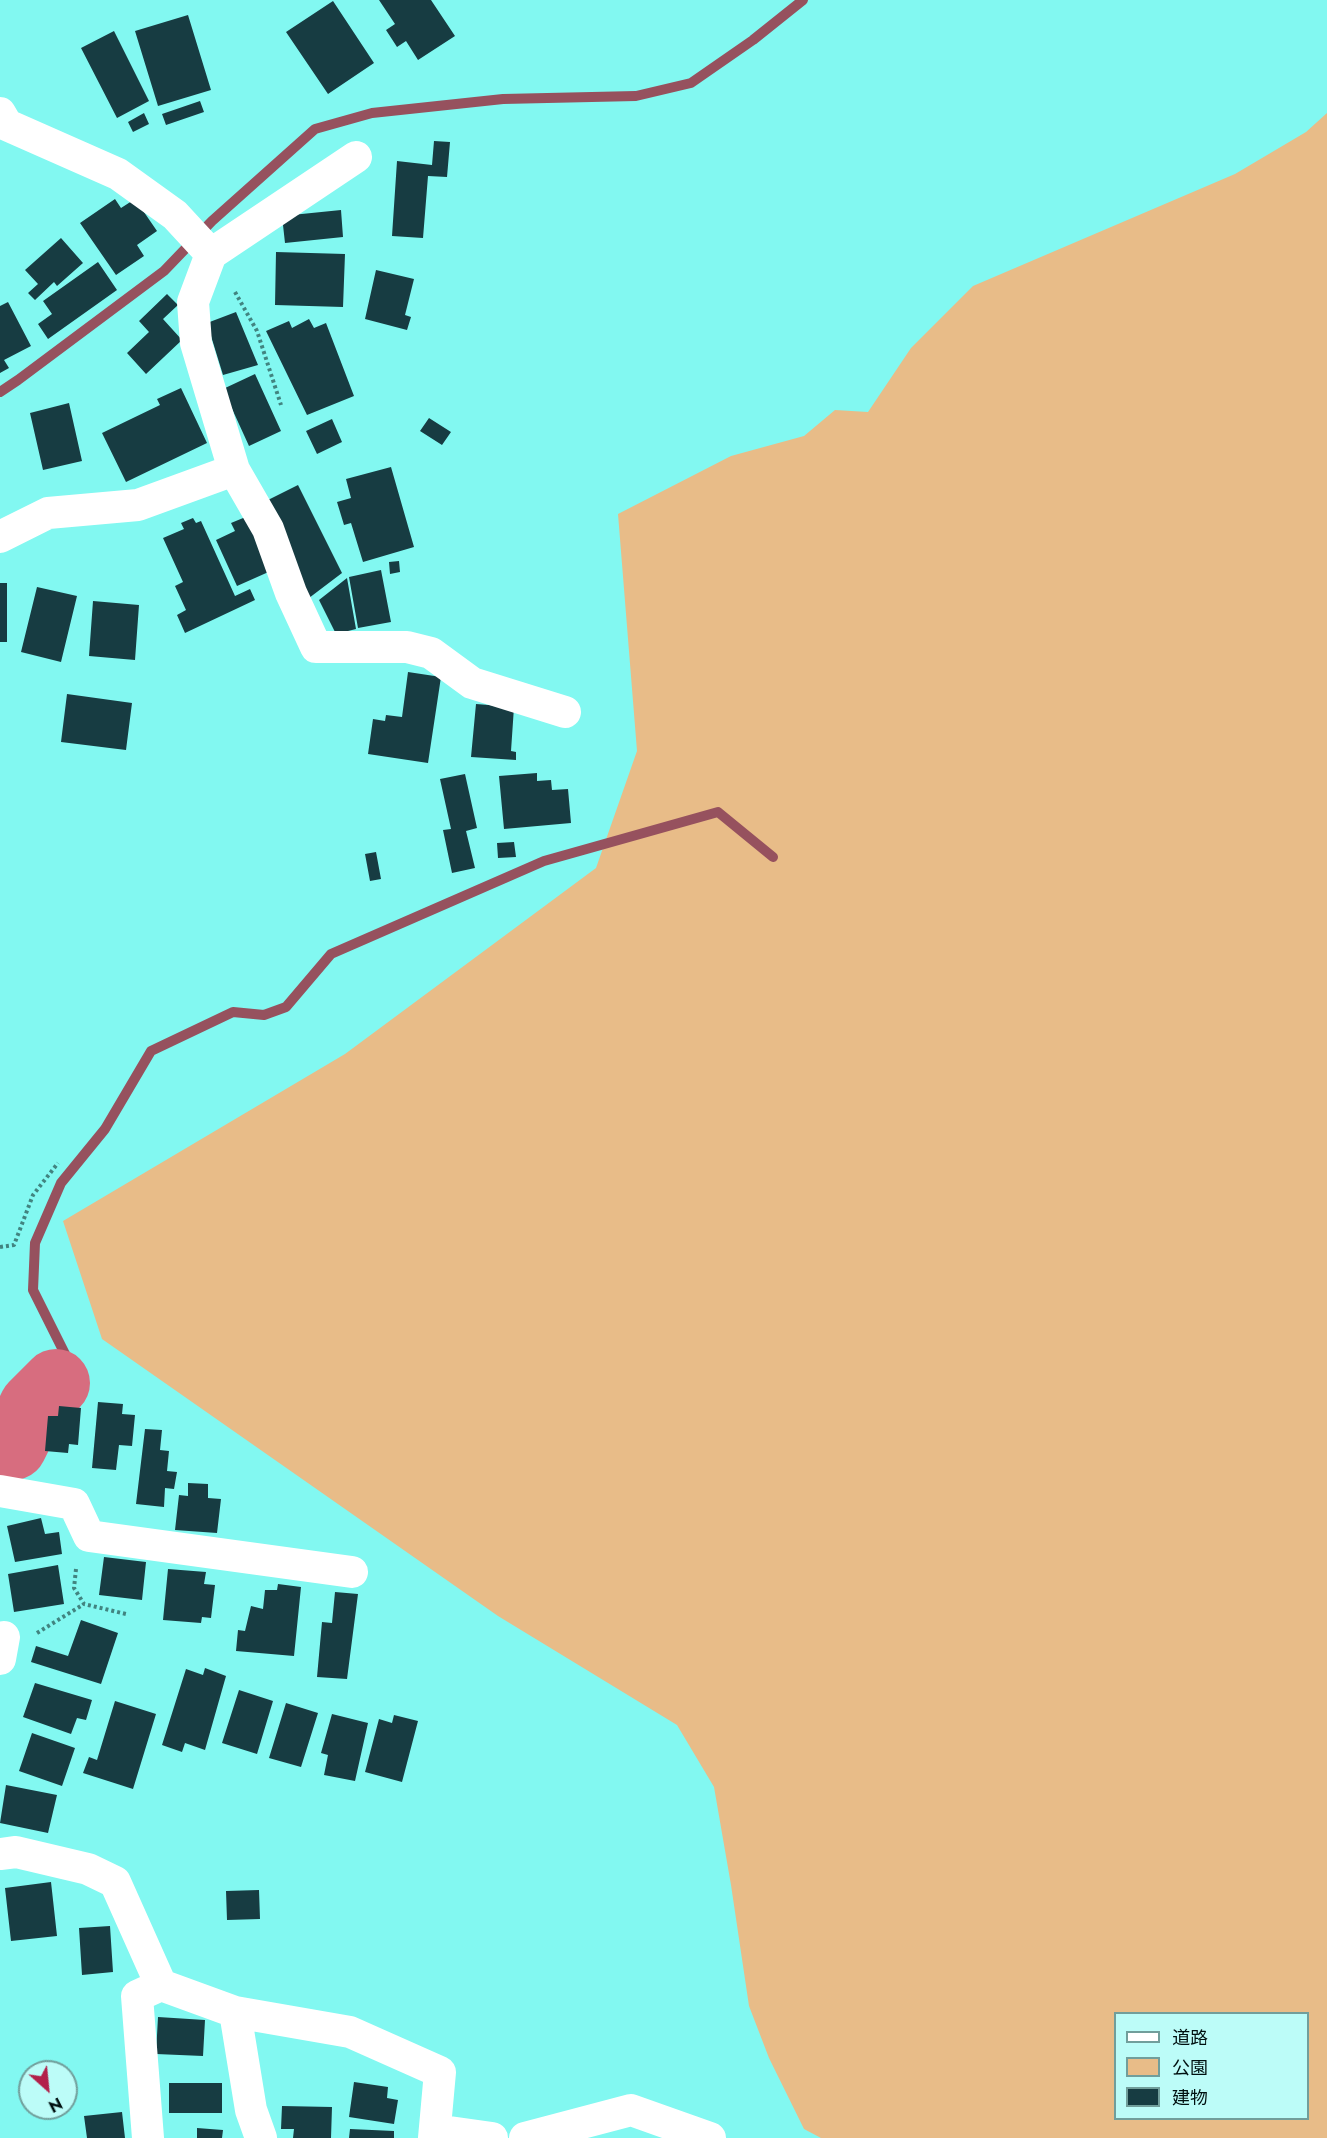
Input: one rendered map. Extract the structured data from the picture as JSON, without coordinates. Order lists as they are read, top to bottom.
{
  "legend": ["道路", "公園", "建物"],
  "north": "bottom right"
}
